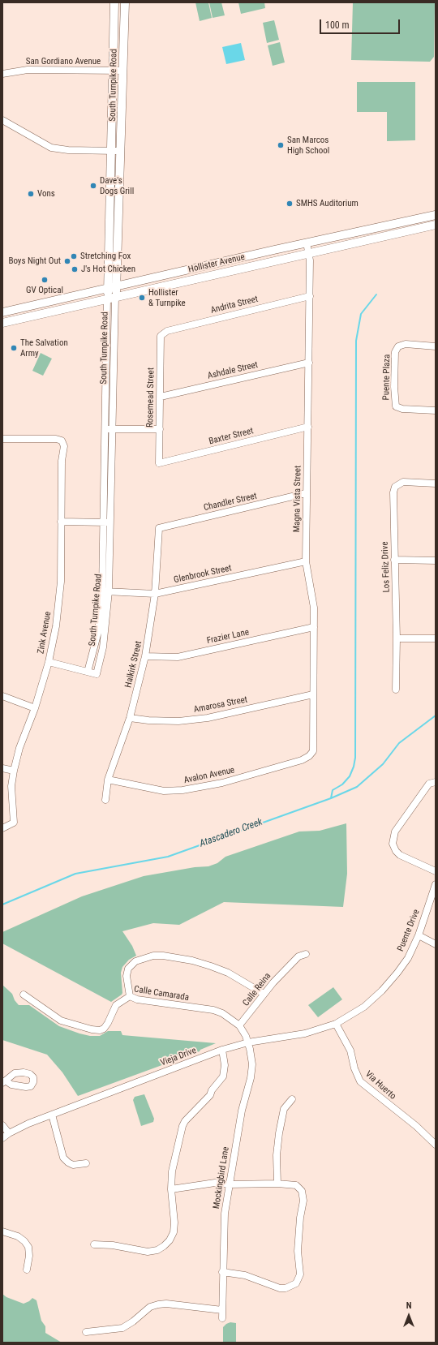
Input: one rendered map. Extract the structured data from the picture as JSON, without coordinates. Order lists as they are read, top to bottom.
{
  "streets": {
    "main road": ["South Turnpike Road", "Hollister Avenue"],
    "street": [
      "San Gordiano Avenue",
      "Andrita Street",
      "Ashdale Street",
      "Puente Plaza",
      "Rosemead Street",
      "Baxter Street",
      "Magna Vista Street",
      "Chandler Street",
      "Los Feliz Drive",
      "Glenbrook Street",
      "Zink Avenue",
      "Frazier Lane",
      "Halkirk Street",
      "Amarosa Street",
      "Avalon Avenue",
      "Puente Drive",
      "Calle Reina",
      "Calle Camarada",
      "Vieja Drive",
      "Via Huerto",
      "Mockingbird Lane"
    ]
  },
  "crossings": [
    ["San Gordiano Avenue", "South Turnpike Road"],
    ["South Turnpike Road", "Hollister Avenue"],
    ["South Turnpike Road", "Glenbrook Street"],
    ["Hollister Avenue", "Magna Vista Street"],
    ["Andrita Street", "Rosemead Street"],
    ["Andrita Street", "Magna Vista Street"],
    ["Ashdale Street", "Rosemead Street"],
    ["Ashdale Street", "Magna Vista Street"],
    ["Rosemead Street", "Baxter Street"],
    ["Baxter Street", "Magna Vista Street"],
    ["Magna Vista Street", "Chandler Street"],
    ["Magna Vista Street", "Glenbrook Street"],
    ["Magna Vista Street", "Frazier Lane"],
    ["Magna Vista Street", "Amarosa Street"],
    ["Magna Vista Street", "Avalon Avenue"],
    ["Chandler Street", "Halkirk Street"],
    ["Glenbrook Street", "Halkirk Street"],
    ["Frazier Lane", "Halkirk Street"],
    ["Halkirk Street", "Amarosa Street"],
    ["Halkirk Street", "Avalon Avenue"],
    ["Puente Drive", "Vieja Drive"],
    ["Calle Reina", "Calle Camarada"],
    ["Vieja Drive", "Via Huerto"],
    ["Vieja Drive", "Mockingbird Lane"]
  ],
  "water": ["Atascadero Creek"],
  "places": [
    "San Marcos High School",
    "Dave's Dogs Grill",
    "Vons",
    "SMHS Auditorium",
    "Stretching Fox",
    "Boys Night Out",
    "J's Hot Chicken",
    "GV Optical",
    "Hollister & Turnpike",
    "The Salvation Army"
  ],
  "scale_bar": "100 m",
  "north": "top"
}
